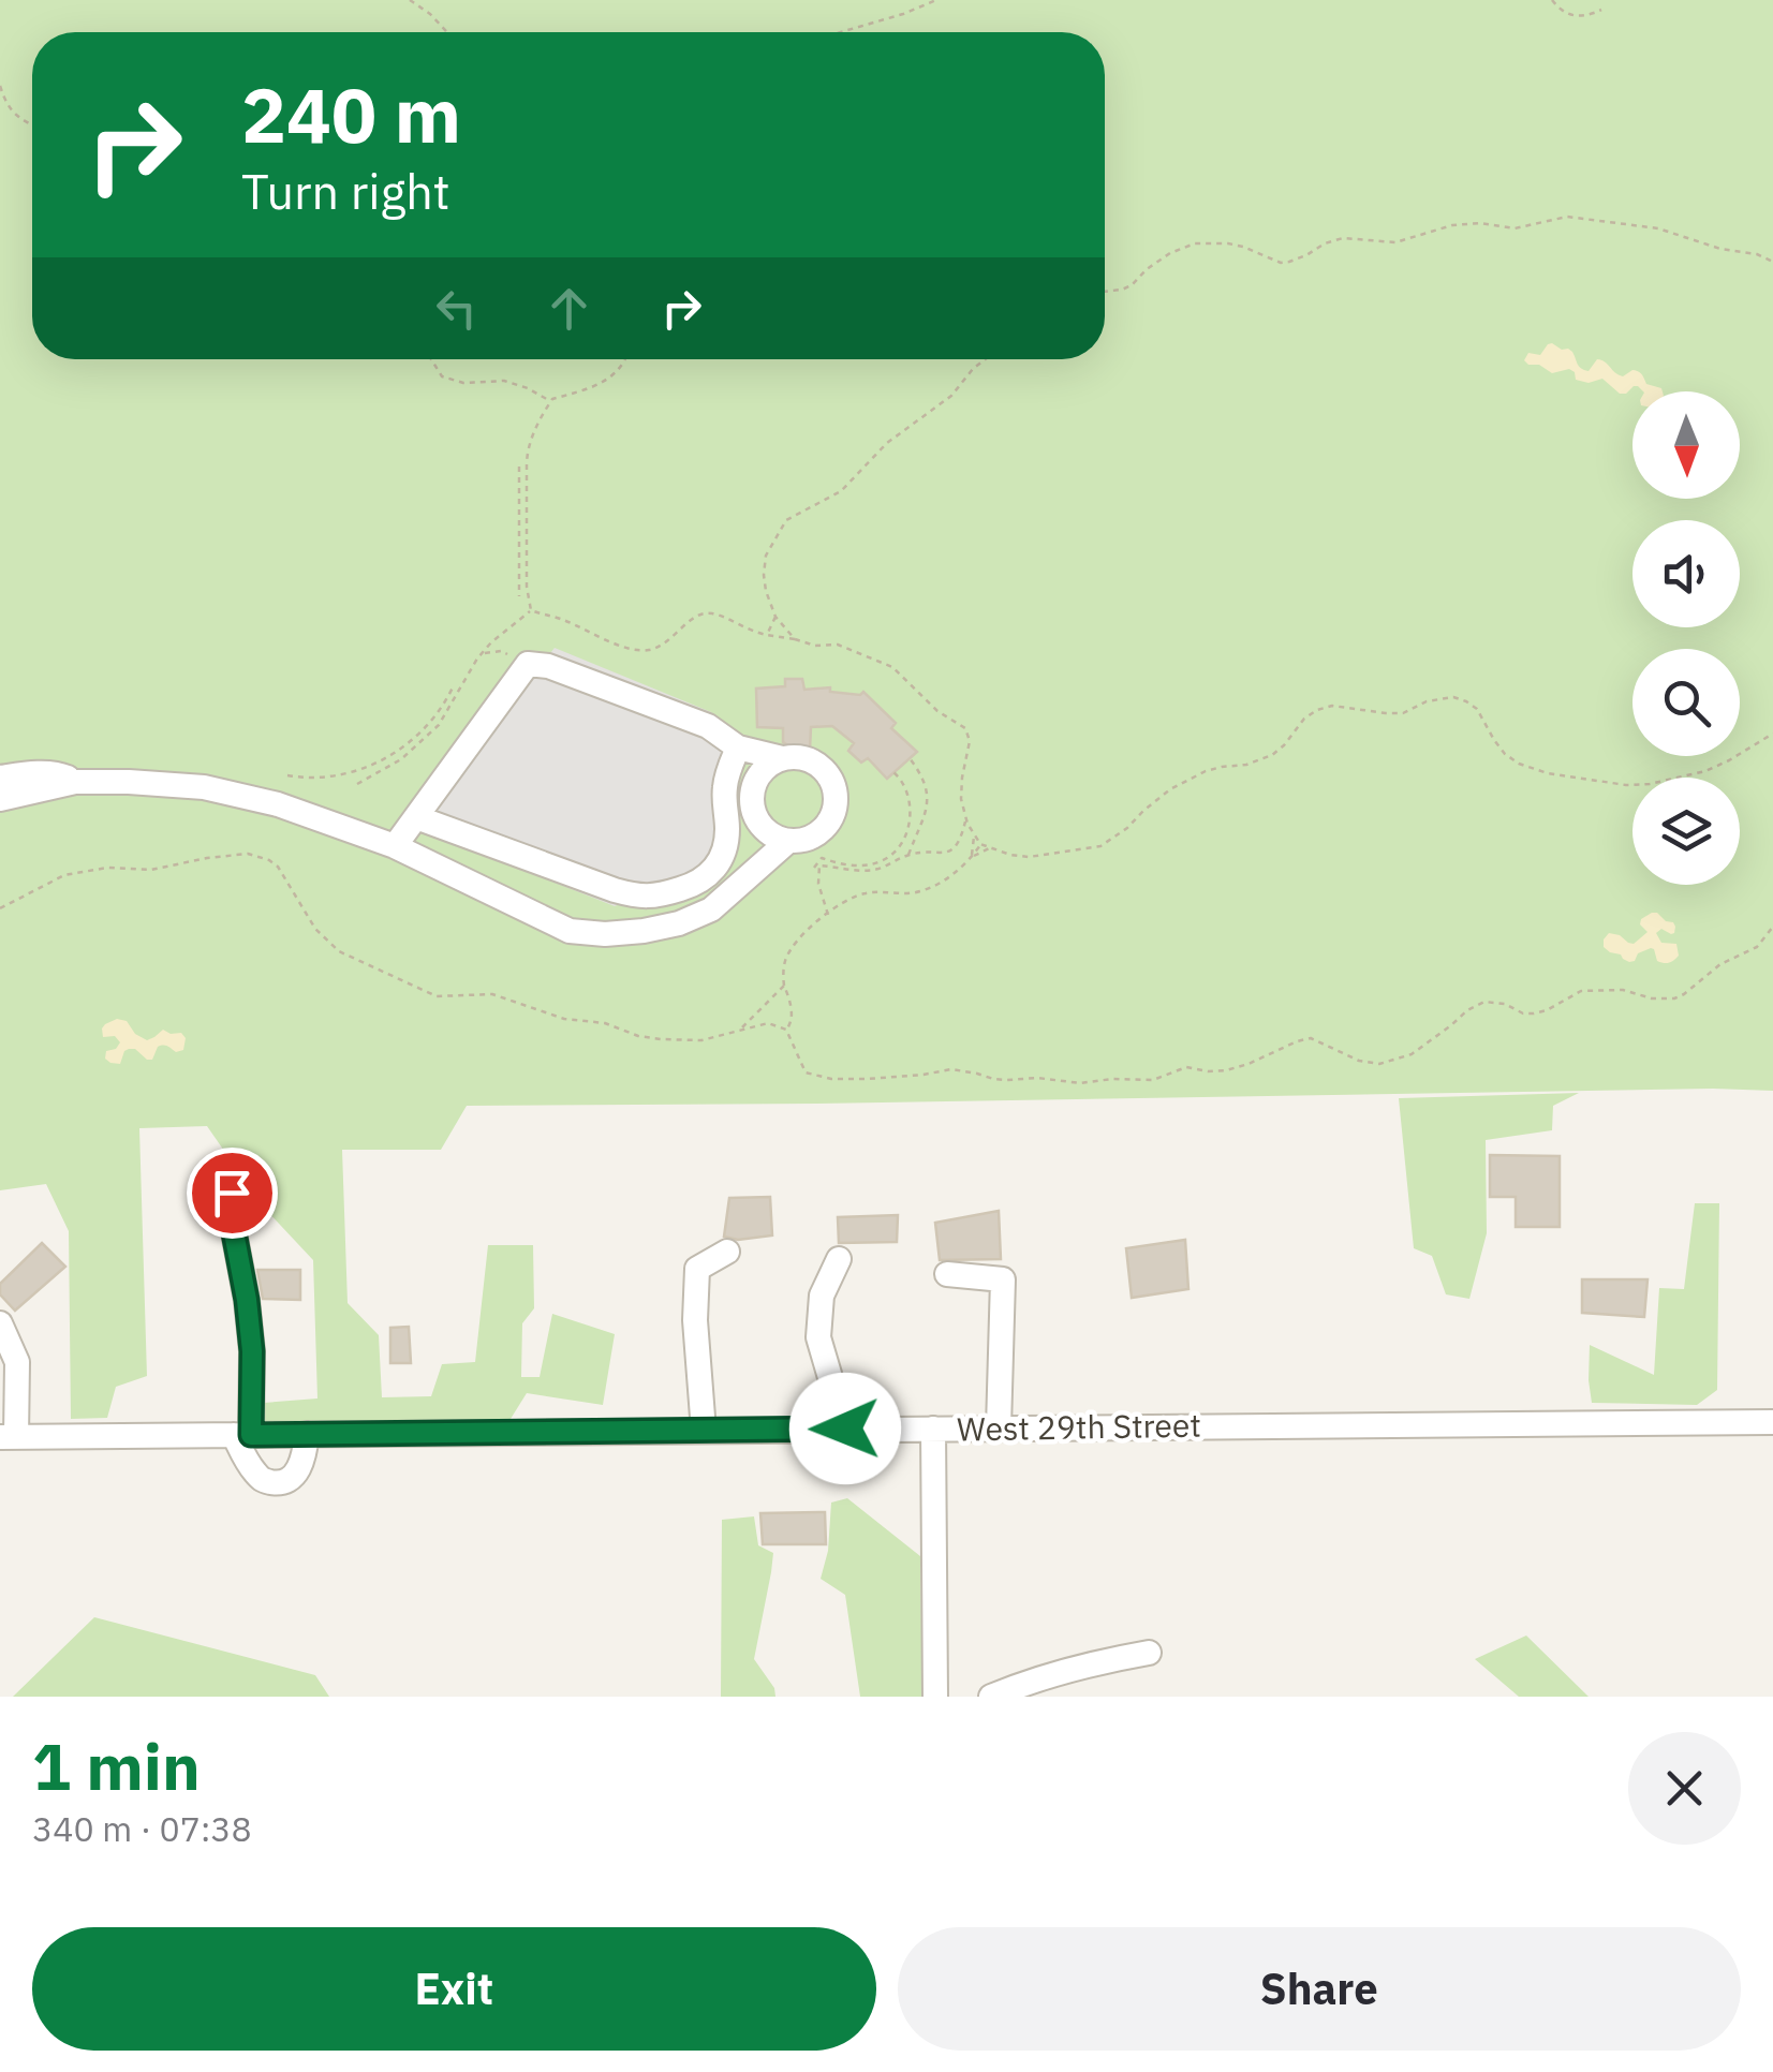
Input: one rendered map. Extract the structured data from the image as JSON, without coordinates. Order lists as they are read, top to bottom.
{
  "streets": {
    "street": ["West 29th Street"]
  },
  "north": "bottom",
  "page": {
    "turn": ["240 m", "Turn right"],
    "heading": ["1 min", "340 m · 07:38"],
    "buttons": ["Exit", "Share"]
  }
}
